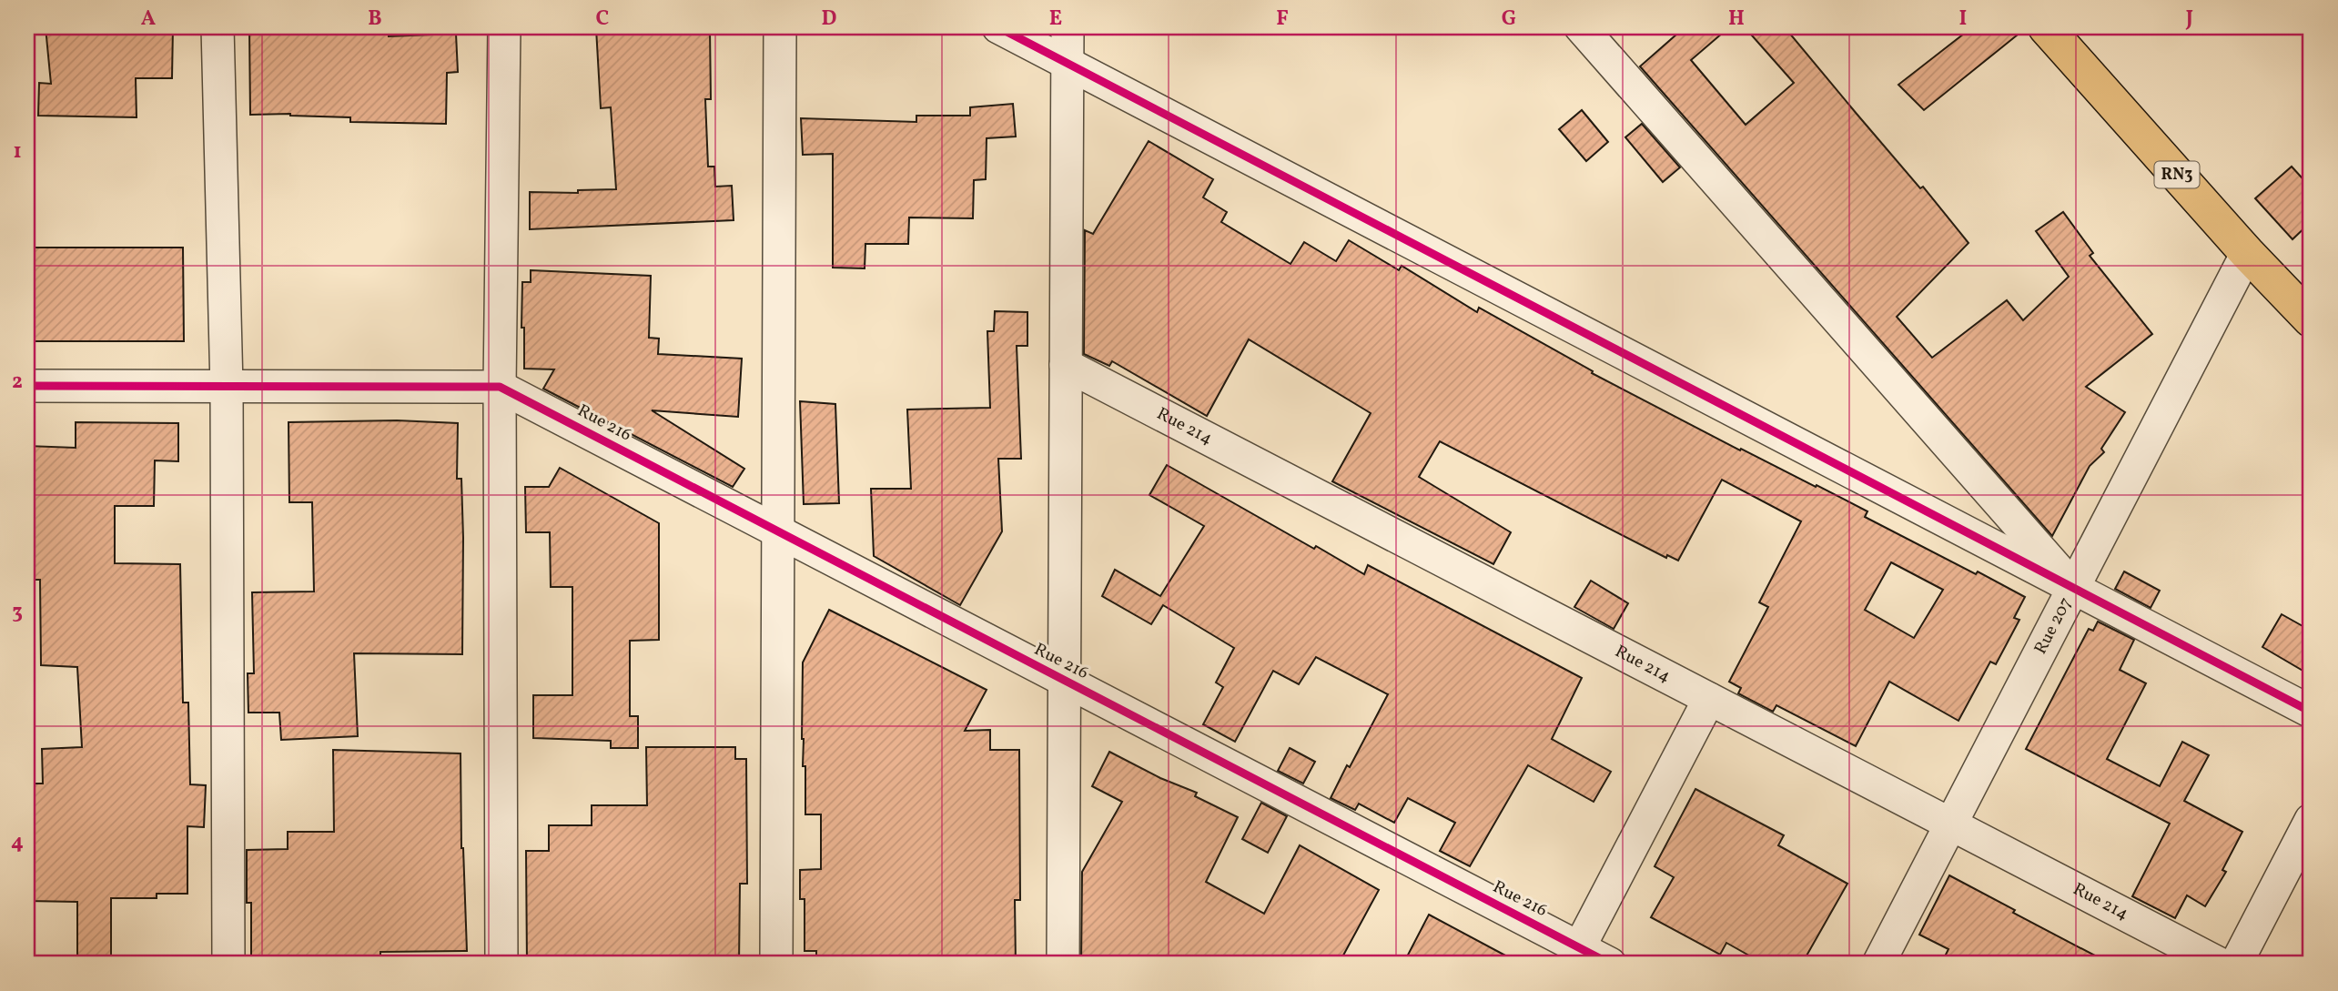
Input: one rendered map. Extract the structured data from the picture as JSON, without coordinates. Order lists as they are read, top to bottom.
{
  "streets": {
    "highway": ["RN3"],
    "street": ["Rue 216", "Rue 214", "Rue 207"]
  },
  "crossings": [
    ["RN3", "Rue 207"],
    ["Rue 214", "Rue 207"]
  ],
  "grid": {
    "columns": [
      "A",
      "B",
      "C",
      "D",
      "E",
      "F",
      "G",
      "H",
      "I",
      "J"
    ],
    "rows": [
      "1",
      "2",
      "3",
      "4"
    ]
  }
}
